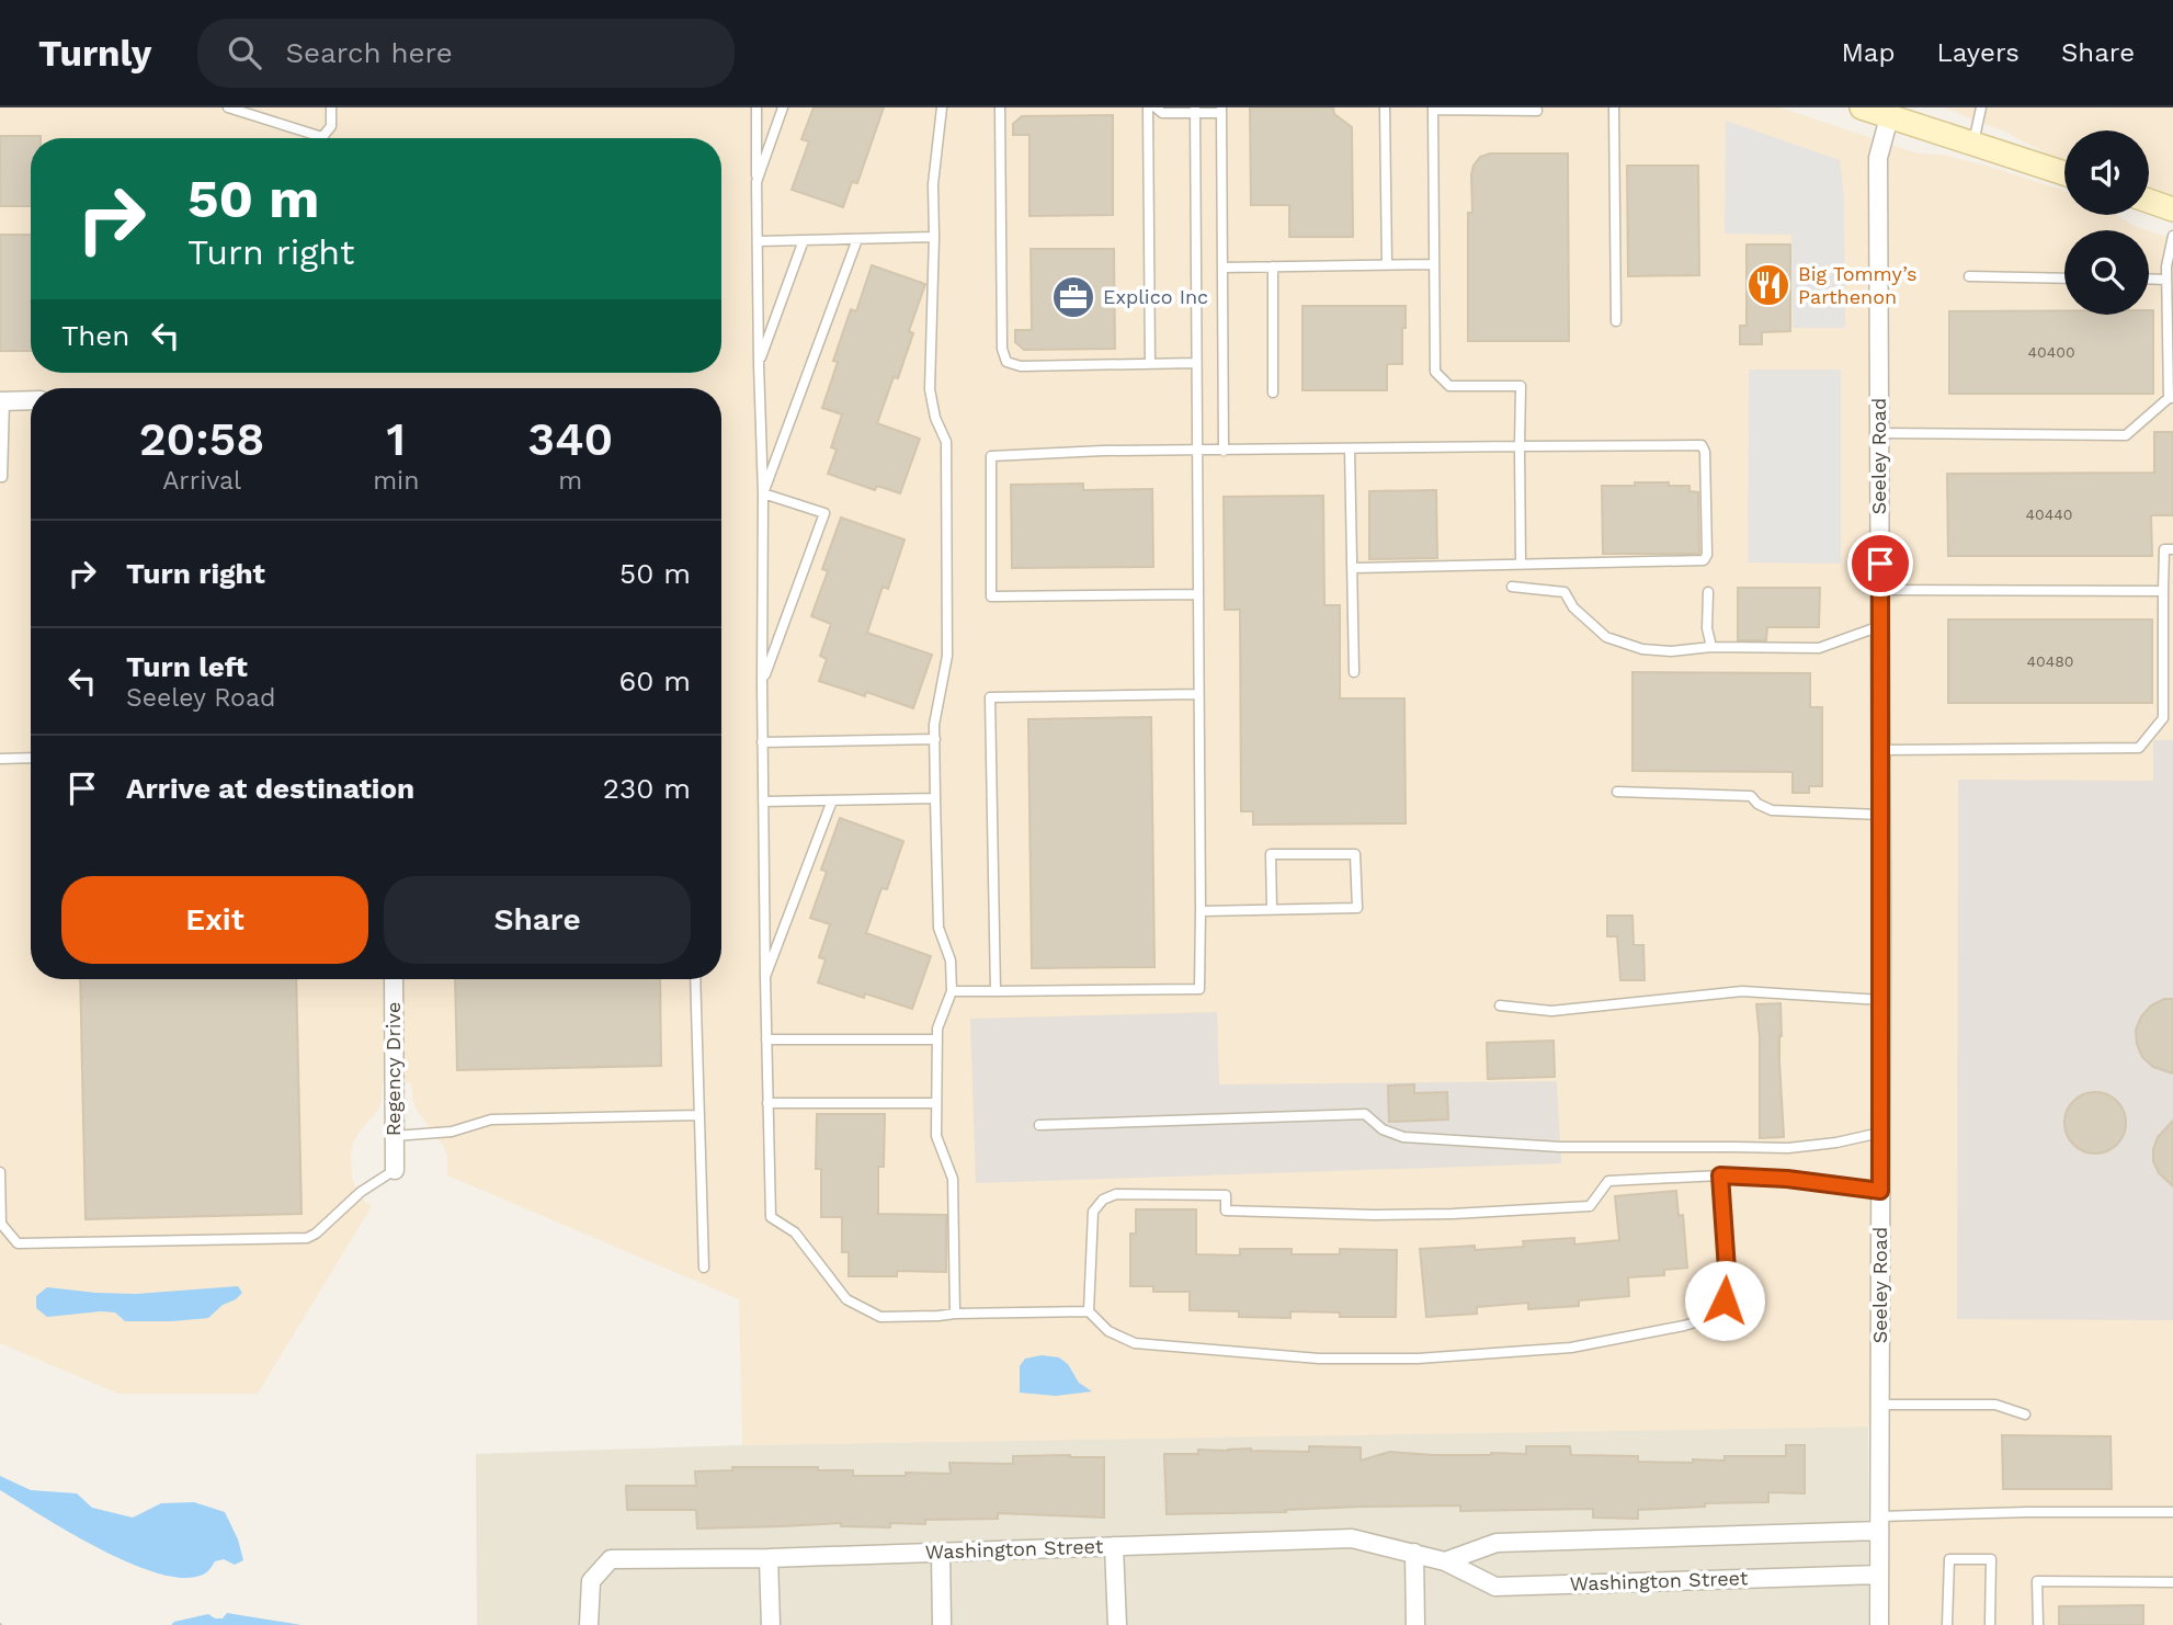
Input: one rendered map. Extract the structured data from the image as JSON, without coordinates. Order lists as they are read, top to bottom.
{
  "streets": {
    "street": ["Seeley Road", "Regency Drive", "Washington Street"]
  },
  "crossings": [
    ["Seeley Road", "Washington Street"]
  ],
  "places": {
    "restaurant": ["Big Tommy’s Parthenon"],
    "office": ["Explico Inc"]
  },
  "house_numbers": ["40400", "40440", "40480"],
  "page": {
    "header": "Turnly",
    "search": "Search here",
    "nav": ["Map", "Layers", "Share"],
    "turn": ["50 m", "Turn right"],
    "then": "Then",
    "eta": [
      "20:58",
      "Arrival",
      "1",
      "min",
      "340",
      "m"
    ],
    "list": [
      {
        "name": "Turn right",
        "value": "50 m"
      },
      {
        "name": "Turn left",
        "note": "Seeley Road",
        "value": "60 m"
      },
      {
        "name": "Arrive at destination",
        "value": "230 m"
      }
    ],
    "buttons": ["Exit", "Share"]
  }
}
